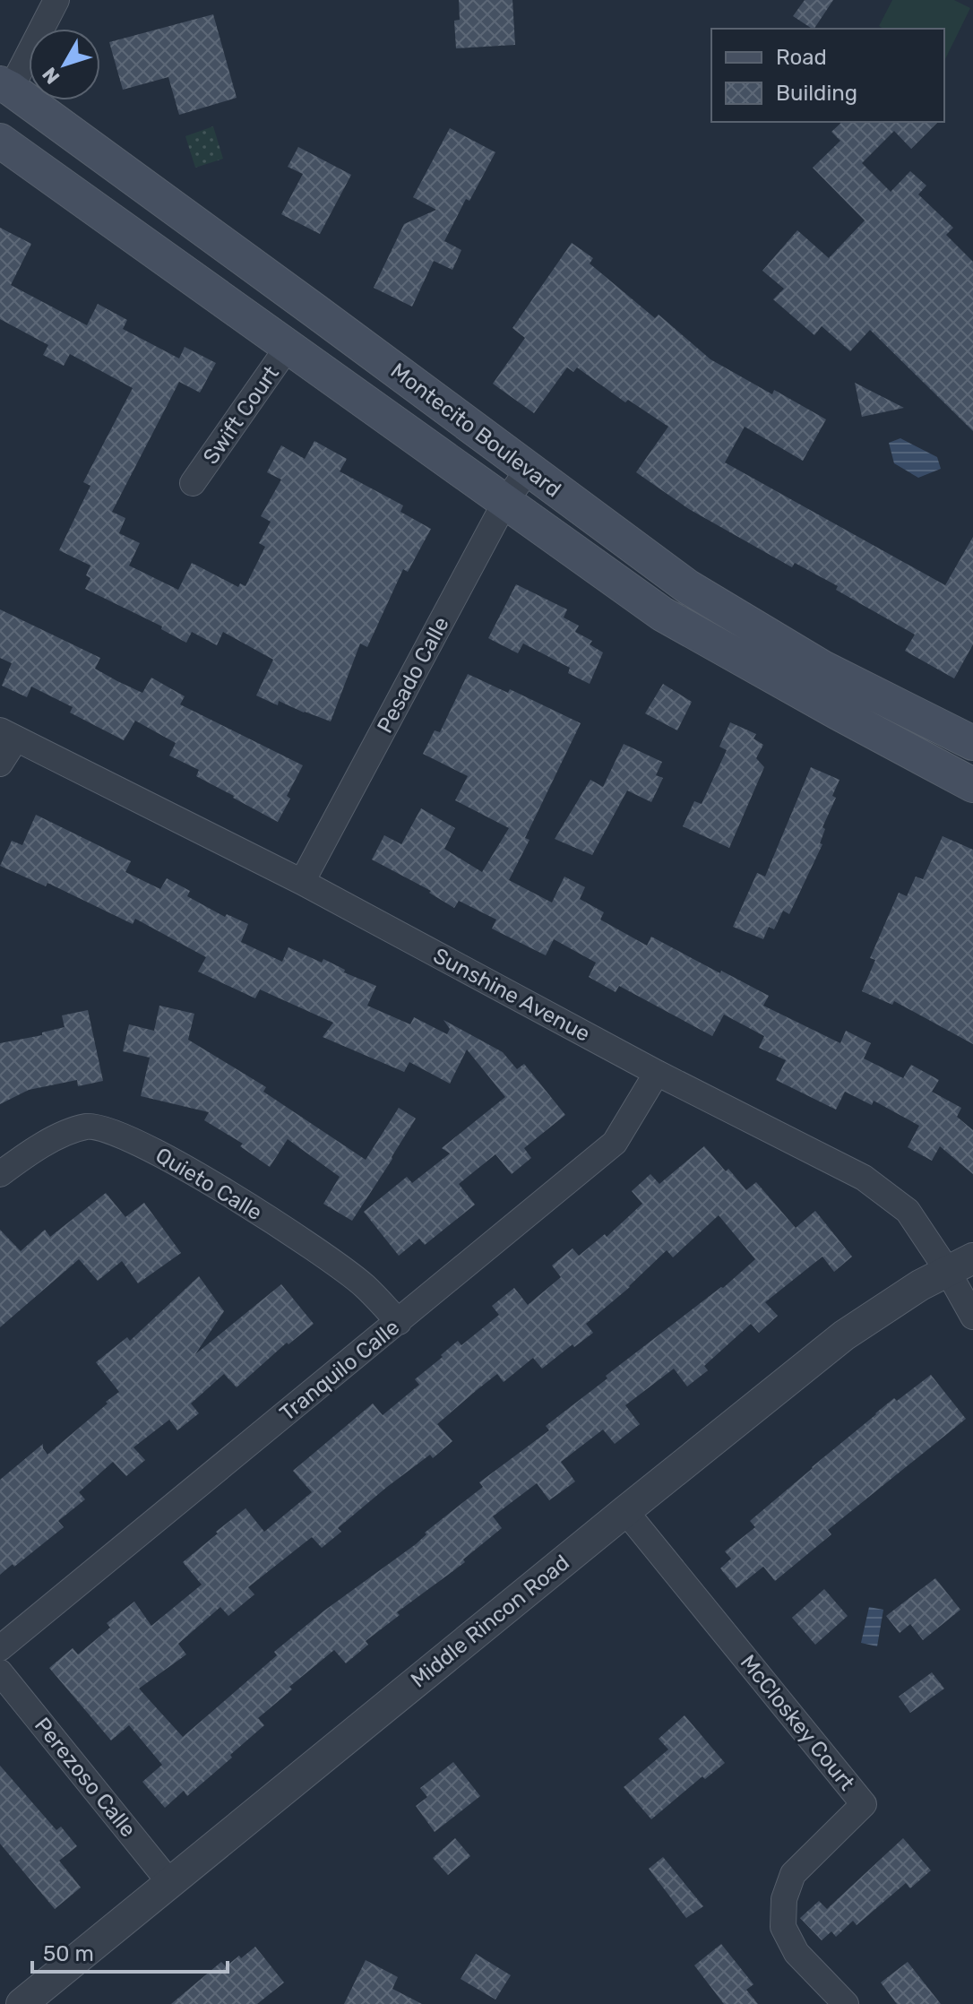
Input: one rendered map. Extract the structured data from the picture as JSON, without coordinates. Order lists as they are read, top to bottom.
{
  "streets": {
    "main road": ["Montecito Boulevard"],
    "street": [
      "Swift Court",
      "Pesado Calle",
      "Sunshine Avenue",
      "Quieto Calle",
      "Tranquilo Calle",
      "Middle Rincon Road",
      "McCloskey Court",
      "Perezoso Calle"
    ]
  },
  "crossings": [
    ["Swift Court", "Montecito Boulevard"],
    ["Montecito Boulevard", "Pesado Calle"],
    ["Pesado Calle", "Sunshine Avenue"],
    ["Sunshine Avenue", "Tranquilo Calle"],
    ["Sunshine Avenue", "Middle Rincon Road"],
    ["Quieto Calle", "Tranquilo Calle"],
    ["Middle Rincon Road", "McCloskey Court"],
    ["Middle Rincon Road", "Perezoso Calle"]
  ],
  "legend": ["Road", "Building"],
  "scale_bar": "50 m",
  "north": "bottom left"
}
